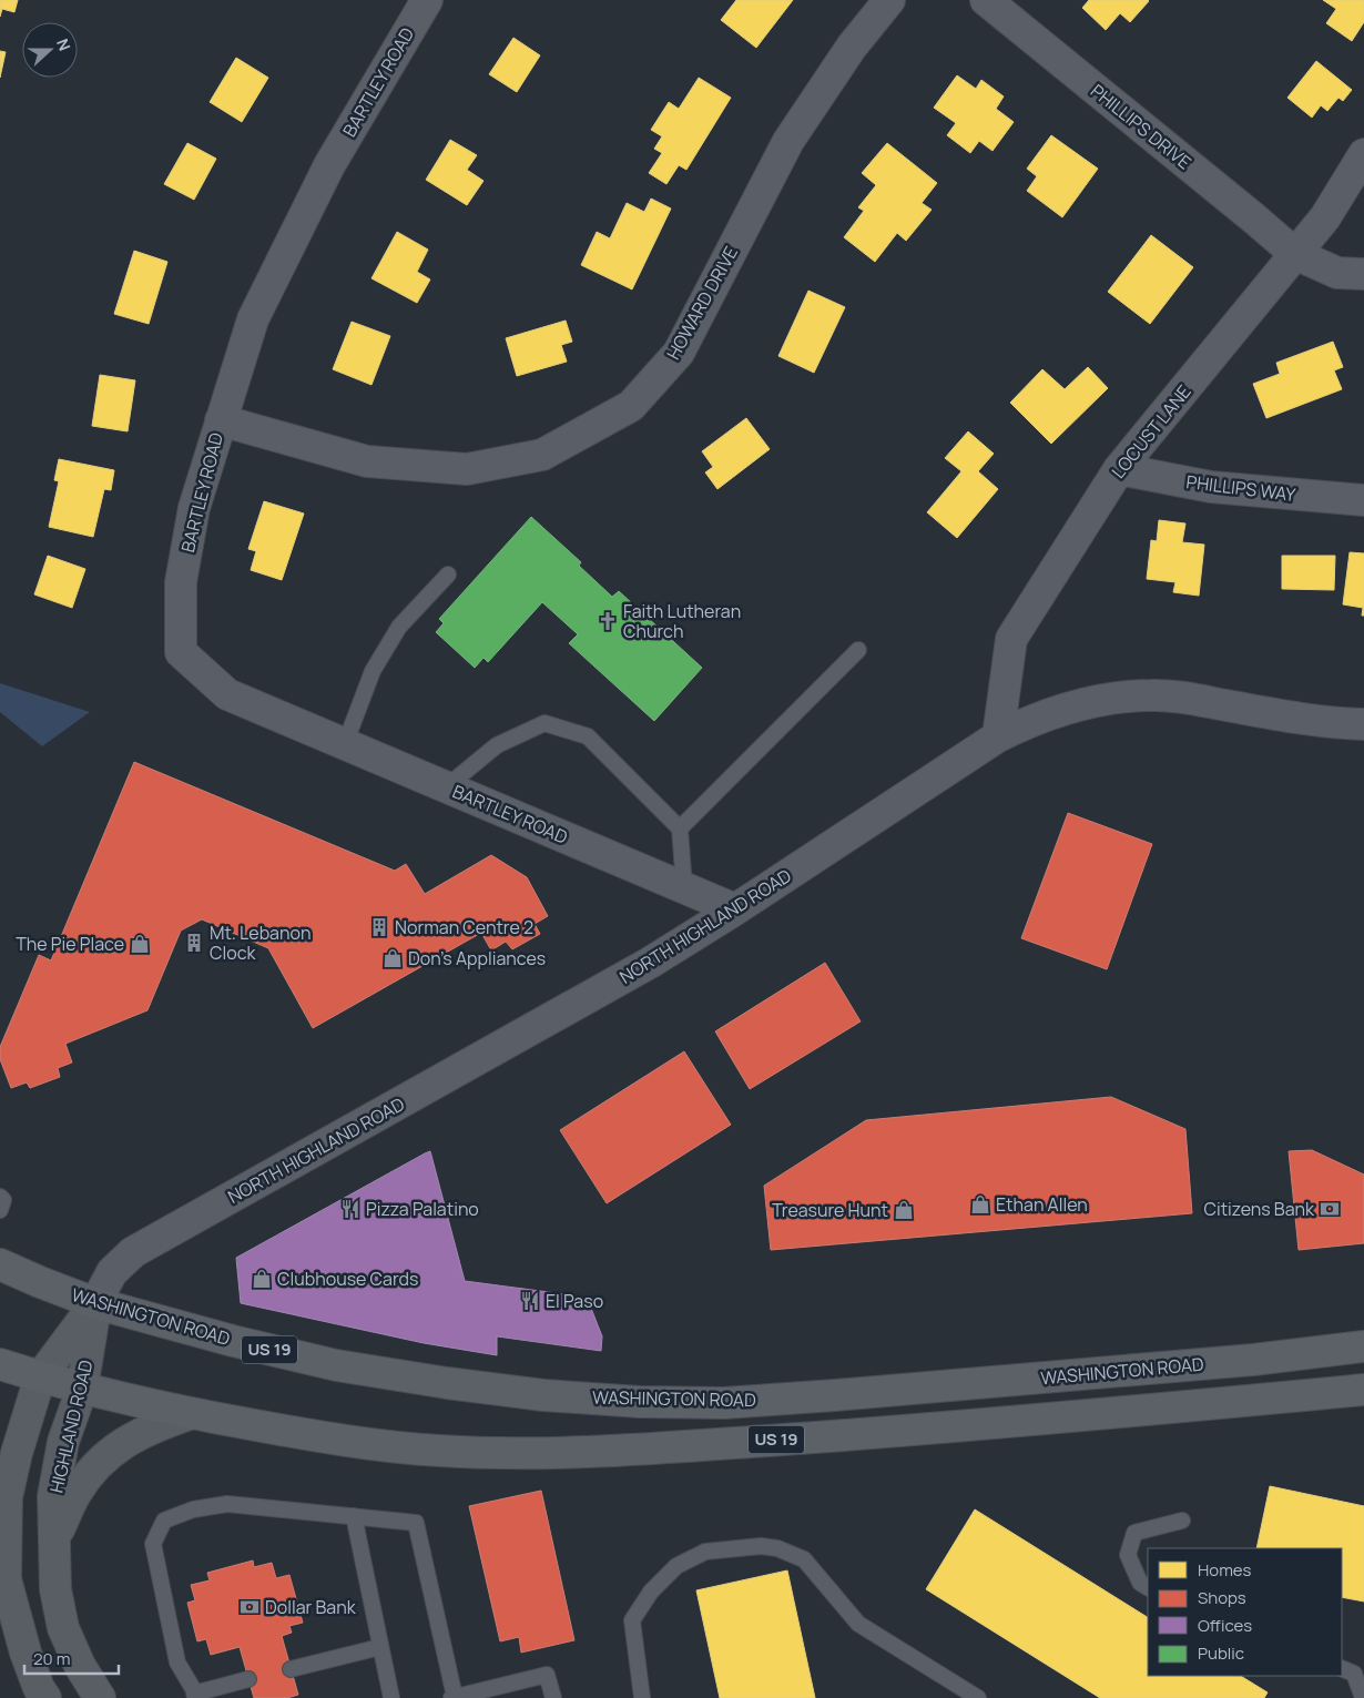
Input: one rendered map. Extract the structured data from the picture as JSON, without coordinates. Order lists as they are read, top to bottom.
{
  "streets": {
    "main road": ["WASHINGTON ROAD", "US 19"],
    "street": [
      "BARTLEY ROAD",
      "PHILLIPS DRIVE",
      "HOWARD DRIVE",
      "LOCUST LANE",
      "PHILLIPS WAY",
      "NORTH HIGHLAND ROAD",
      "HIGHLAND ROAD"
    ]
  },
  "crossings": [
    ["BARTLEY ROAD", "HOWARD DRIVE"],
    ["BARTLEY ROAD", "NORTH HIGHLAND ROAD"],
    ["PHILLIPS DRIVE", "LOCUST LANE"],
    ["LOCUST LANE", "PHILLIPS WAY"],
    ["LOCUST LANE", "NORTH HIGHLAND ROAD"],
    ["NORTH HIGHLAND ROAD", "WASHINGTON ROAD"],
    ["NORTH HIGHLAND ROAD", "HIGHLAND ROAD"],
    ["WASHINGTON ROAD", "HIGHLAND ROAD"],
    ["US 19", "HIGHLAND ROAD"]
  ],
  "places": {
    "church": ["Faith Lutheran Church"],
    "building": ["Norman Centre 2", "Mt. Lebanon Clock"],
    "shop": [
      "The Pie Place",
      "Don's Appliances",
      "Ethan Allen",
      "Treasure Hunt",
      "Clubhouse Cards"
    ],
    "restaurant": ["Pizza Palatino", "El Paso"],
    "bank": ["Citizens Bank", "Dollar Bank"]
  },
  "legend": [
    "Homes",
    "Shops",
    "Offices",
    "Public"
  ],
  "scale_bar": "20 m",
  "north": "right"
}
